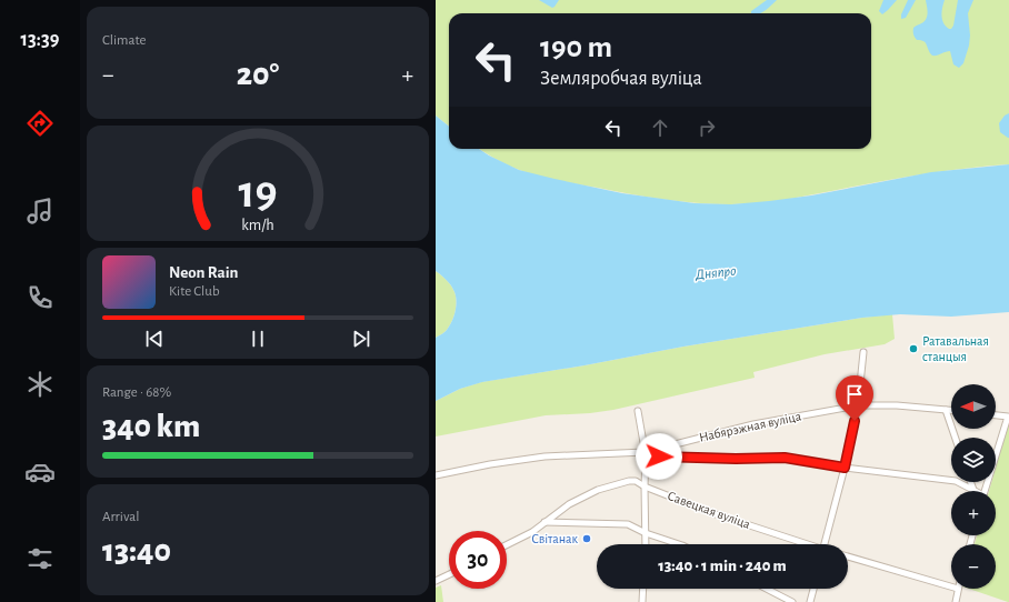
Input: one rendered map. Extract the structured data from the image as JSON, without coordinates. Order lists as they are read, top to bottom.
{
  "streets": {
    "street": ["Набярэжная вуліца", "Савецкая вуліца"]
  },
  "water": ["Дняпро"],
  "places": ["Ратавальная станцыя", "Світанак"],
  "north": "left",
  "page": {
    "tabs": "13:39",
    "tile": [
      "Climate",
      ["Range · 68%", "340 km"],
      ["Arrival", "13:40"]
    ],
    "turn": ["190 m", "Земляробчая вуліца"],
    "heat": ["−", "20°", "+"],
    "song": ["Neon Rain", "Kite Club"],
    "map_buttons": ["+", "−"],
    "limit": "30",
    "trip": "13:40 · 1 min · 240 m",
    "gauge": ["19", "km/h"]
  }
}
